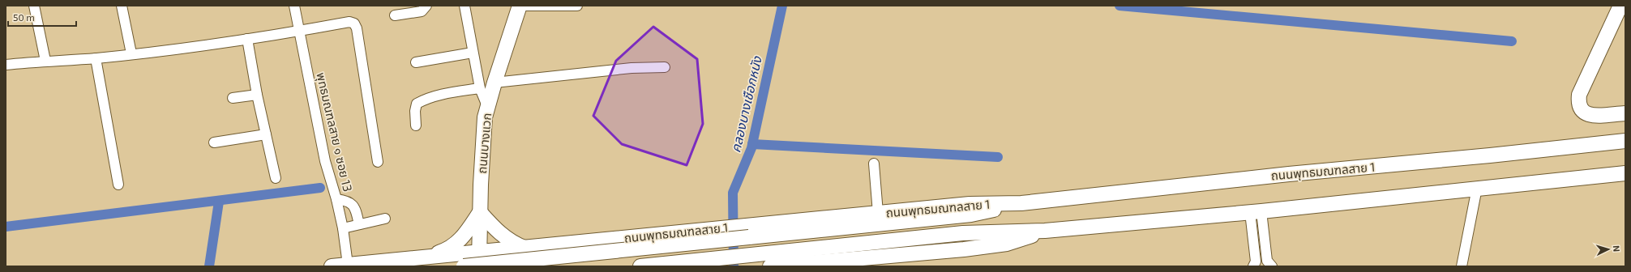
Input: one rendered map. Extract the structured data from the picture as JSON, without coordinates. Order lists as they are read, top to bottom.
{
  "streets": {
    "main road": ["ถนนบางแวก", "ถนนพุทธมณฑลสาย 1"],
    "street": ["พุทธมณฑลสาย ๑ ซอย 13"]
  },
  "crossings": [
    ["พุทธมณฑลสาย ๑ ซอย 13", "ถนนพุทธมณฑลสาย 1"],
    ["ถนนบางแวก", "ถนนพุทธมณฑลสาย 1"]
  ],
  "water": ["คลองบางเชือกหนัง"],
  "scale_bar": "50 m",
  "north": "right"
}
